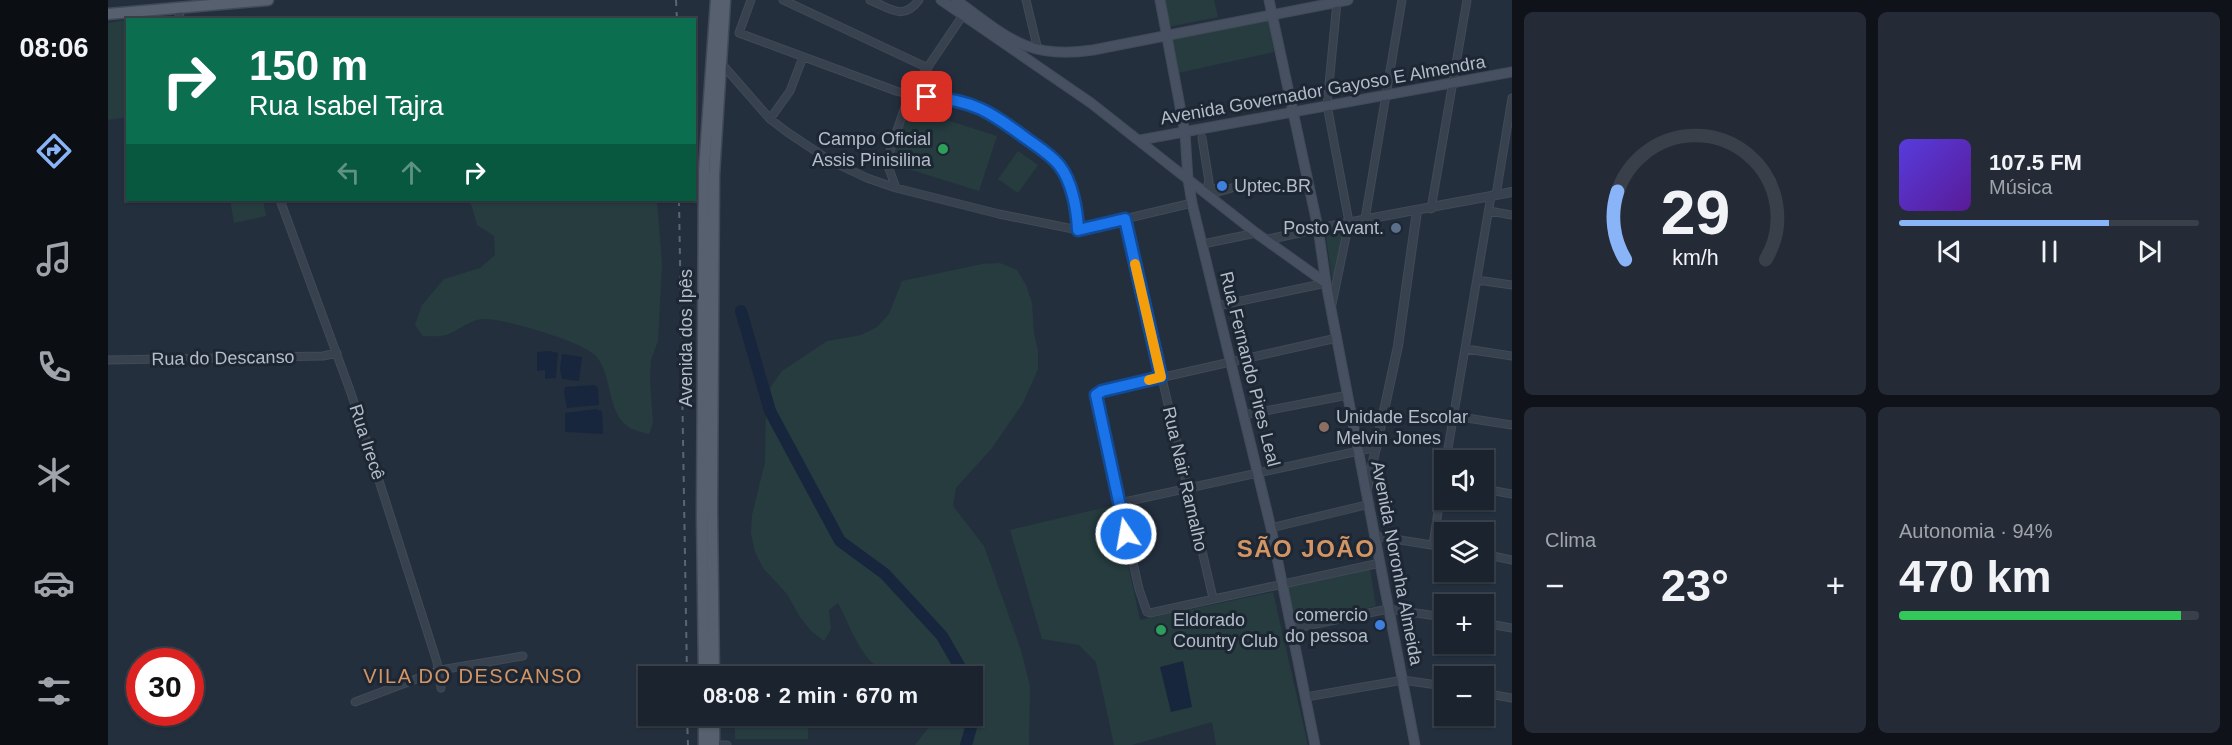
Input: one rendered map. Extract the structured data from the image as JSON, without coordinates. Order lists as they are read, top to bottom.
{
  "streets": {
    "main road": [
      "Avenida Governador Gayoso E Almendra",
      "Avenida dos Ipês",
      "Rua Fernando Pires Leal",
      "Avenida Noronha Almeida"
    ],
    "street": ["Rua do Descanso", "Rua Irecê", "Rua Nair Ramalho"]
  },
  "crossings": [
    ["Avenida Governador Gayoso E Almendra", "Rua Fernando Pires Leal"],
    ["Avenida Governador Gayoso E Almendra", "Avenida Noronha Almeida"],
    ["Rua do Descanso", "Rua Irecê"]
  ],
  "districts": ["SÃO JOÃO", "VILA DO DESCANSO"],
  "places": [
    "Campo Oficial Assis Pinisilina",
    "Uptec.BR",
    "Posto Avant.",
    "Unidade Escolar Melvin Jones",
    "comercio do pessoa",
    "Eldorado Country Club"
  ],
  "page": {
    "tabs": "08:06",
    "turn": ["150 m", "Rua Isabel Tajra"],
    "song": ["107.5 FM", "Música"],
    "tile": [
      "Clima",
      ["Autonomia · 94%", "470 km"]
    ],
    "map_buttons": ["+", "−"],
    "heat": ["−", "23°", "+"],
    "limit": "30",
    "trip": "08:08 · 2 min · 670 m",
    "gauge": ["29", "km/h"]
  }
}
